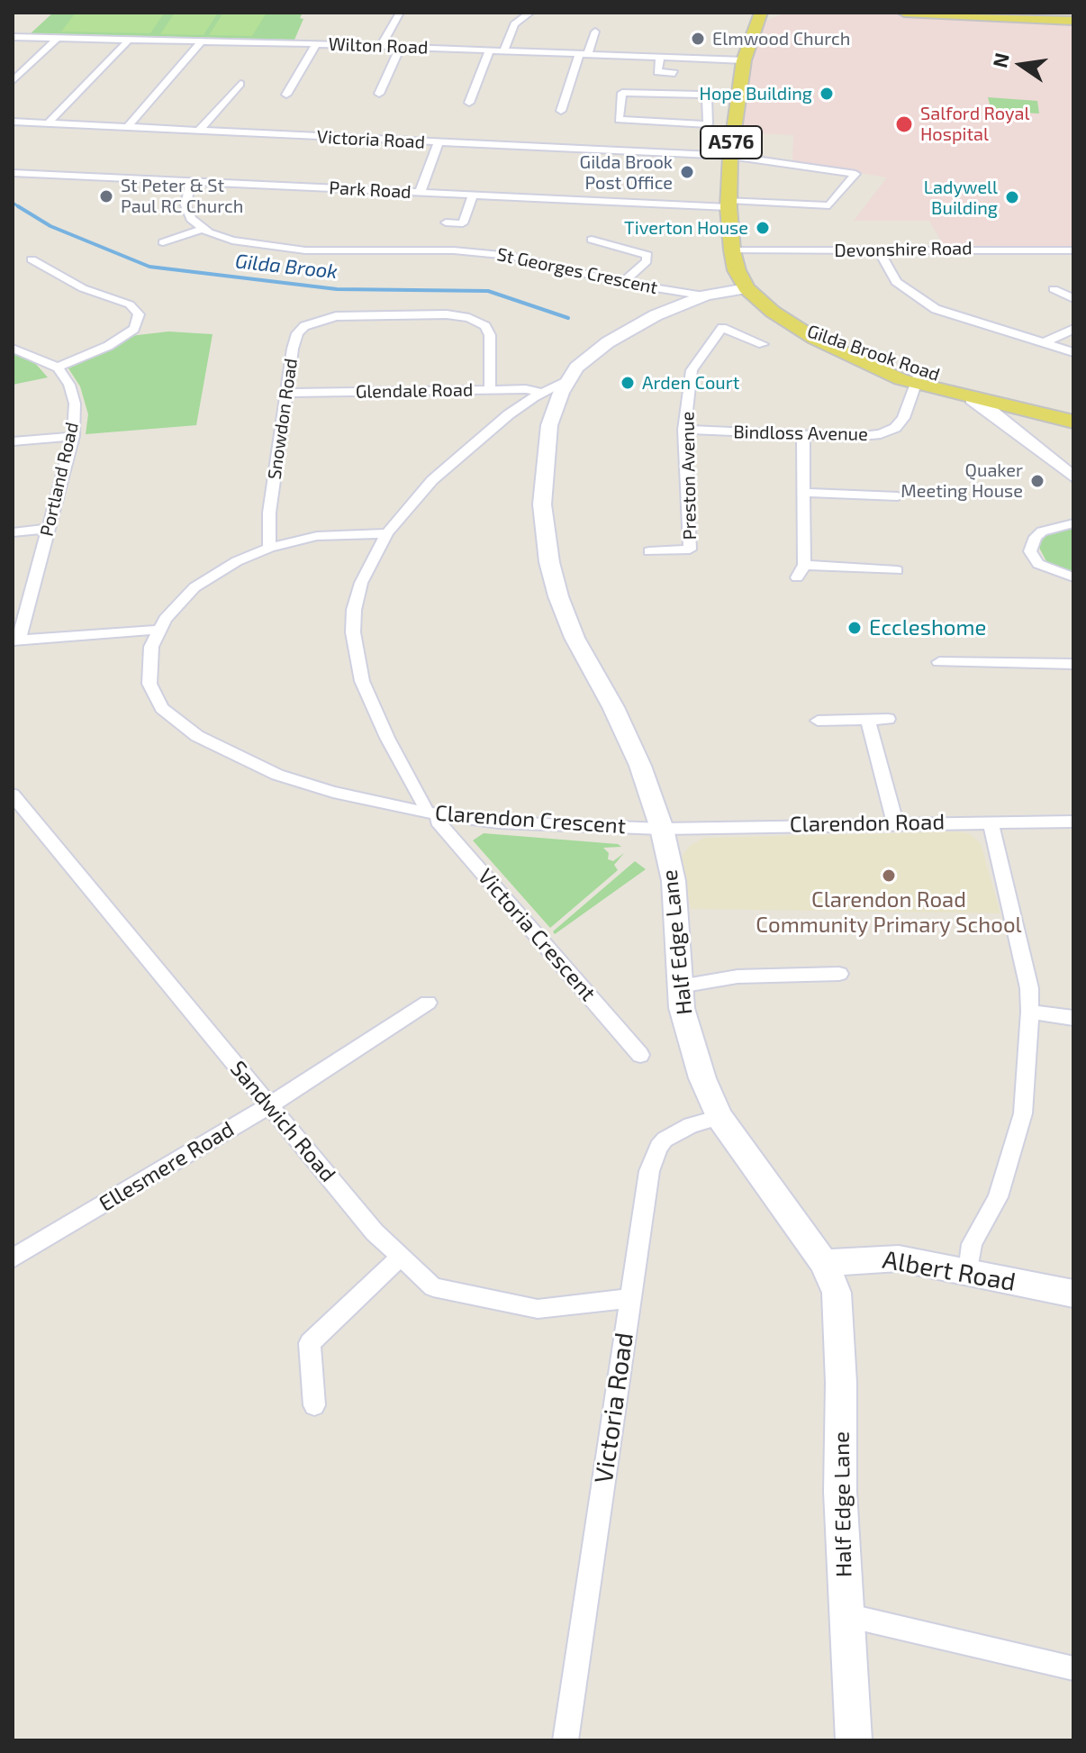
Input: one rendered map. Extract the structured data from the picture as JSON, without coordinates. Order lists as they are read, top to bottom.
{
  "streets": {
    "main road": [
      "A576",
      "Gilda Brook Road",
      "Half Edge Lane",
      "Albert Road"
    ],
    "street": [
      "Wilton Road",
      "Victoria Road",
      "Park Road",
      "Devonshire Road",
      "St Georges Crescent",
      "Glendale Road",
      "Snowdon Road",
      "Bindloss Avenue",
      "Preston Avenue",
      "Portland Road",
      "Clarendon Crescent",
      "Clarendon Road",
      "Victoria Crescent",
      "Sandwich Road",
      "Ellesmere Road"
    ]
  },
  "crossings": [
    ["Wilton Road", "A576"],
    ["Victoria Road", "A576"],
    ["Victoria Road", "Park Road"],
    ["Victoria Road", "Half Edge Lane"],
    ["Victoria Road", "Sandwich Road"],
    ["A576", "Park Road"],
    ["A576", "Devonshire Road"],
    ["A576", "Gilda Brook Road"],
    ["A576", "Half Edge Lane"],
    ["St Georges Crescent", "Half Edge Lane"],
    ["Gilda Brook Road", "Bindloss Avenue"],
    ["Gilda Brook Road", "Half Edge Lane"],
    ["Glendale Road", "Snowdon Road"],
    ["Snowdon Road", "Clarendon Crescent"],
    ["Bindloss Avenue", "Preston Avenue"],
    ["Clarendon Crescent", "Clarendon Road"],
    ["Clarendon Crescent", "Victoria Crescent"],
    ["Clarendon Crescent", "Half Edge Lane"],
    ["Clarendon Road", "Half Edge Lane"],
    ["Half Edge Lane", "Albert Road"],
    ["Sandwich Road", "Ellesmere Road"]
  ],
  "water": ["Gilda Brook"],
  "places": [
    "Elmwood Church",
    "Hope Building",
    "Salford Royal Hospital",
    "Gilda Brook Post Office",
    "St Peter & St Paul RC Church",
    "Ladywell Building",
    "Tiverton House",
    "Arden Court",
    "Quaker Meeting House",
    "Eccleshome",
    "Clarendon Road Community Primary School"
  ],
  "north": "left"
}
